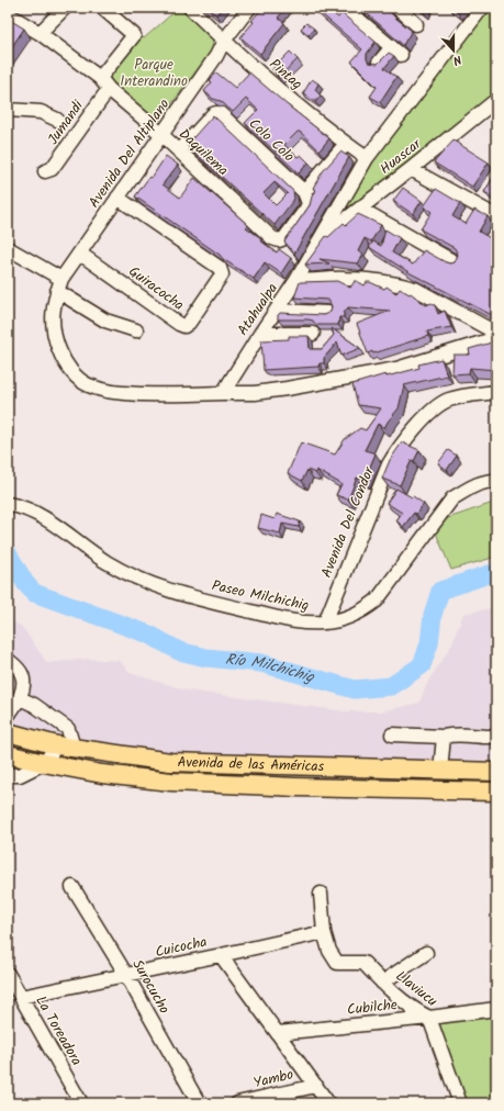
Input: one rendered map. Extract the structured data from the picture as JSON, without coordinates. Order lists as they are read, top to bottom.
{
  "streets": {
    "main road": ["Avenida de las Américas"],
    "street": [
      "Pintag",
      "Jumandi",
      "Colo Colo",
      "Daquilema",
      "Avenida Del Altiplano",
      "Huascar",
      "Guiracocha",
      "Atahualpa",
      "Avenida Del Condor",
      "Paseo Milchichig",
      "Cuicocha",
      "Surocucho",
      "Llaviucu",
      "Cubilche",
      "La Toreadora",
      "Yambo"
    ]
  },
  "crossings": [
    ["Pintag", "Avenida Del Altiplano"],
    ["Pintag", "Atahualpa"],
    ["Jumandi", "Daquilema"],
    ["Colo Colo", "Daquilema"],
    ["Daquilema", "Avenida Del Altiplano"],
    ["Avenida Del Altiplano", "Guiracocha"],
    ["Huascar", "Atahualpa"],
    ["Avenida Del Condor", "Paseo Milchichig"],
    ["Cuicocha", "Surocucho"],
    ["Cuicocha", "Cubilche"],
    ["Cuicocha", "La Toreadora"],
    ["Cuicocha", "Yambo"],
    ["Llaviucu", "Cubilche"]
  ],
  "water": ["Río Milchichig"],
  "parks": ["Parque Interandino"],
  "north": "bottom"
}
